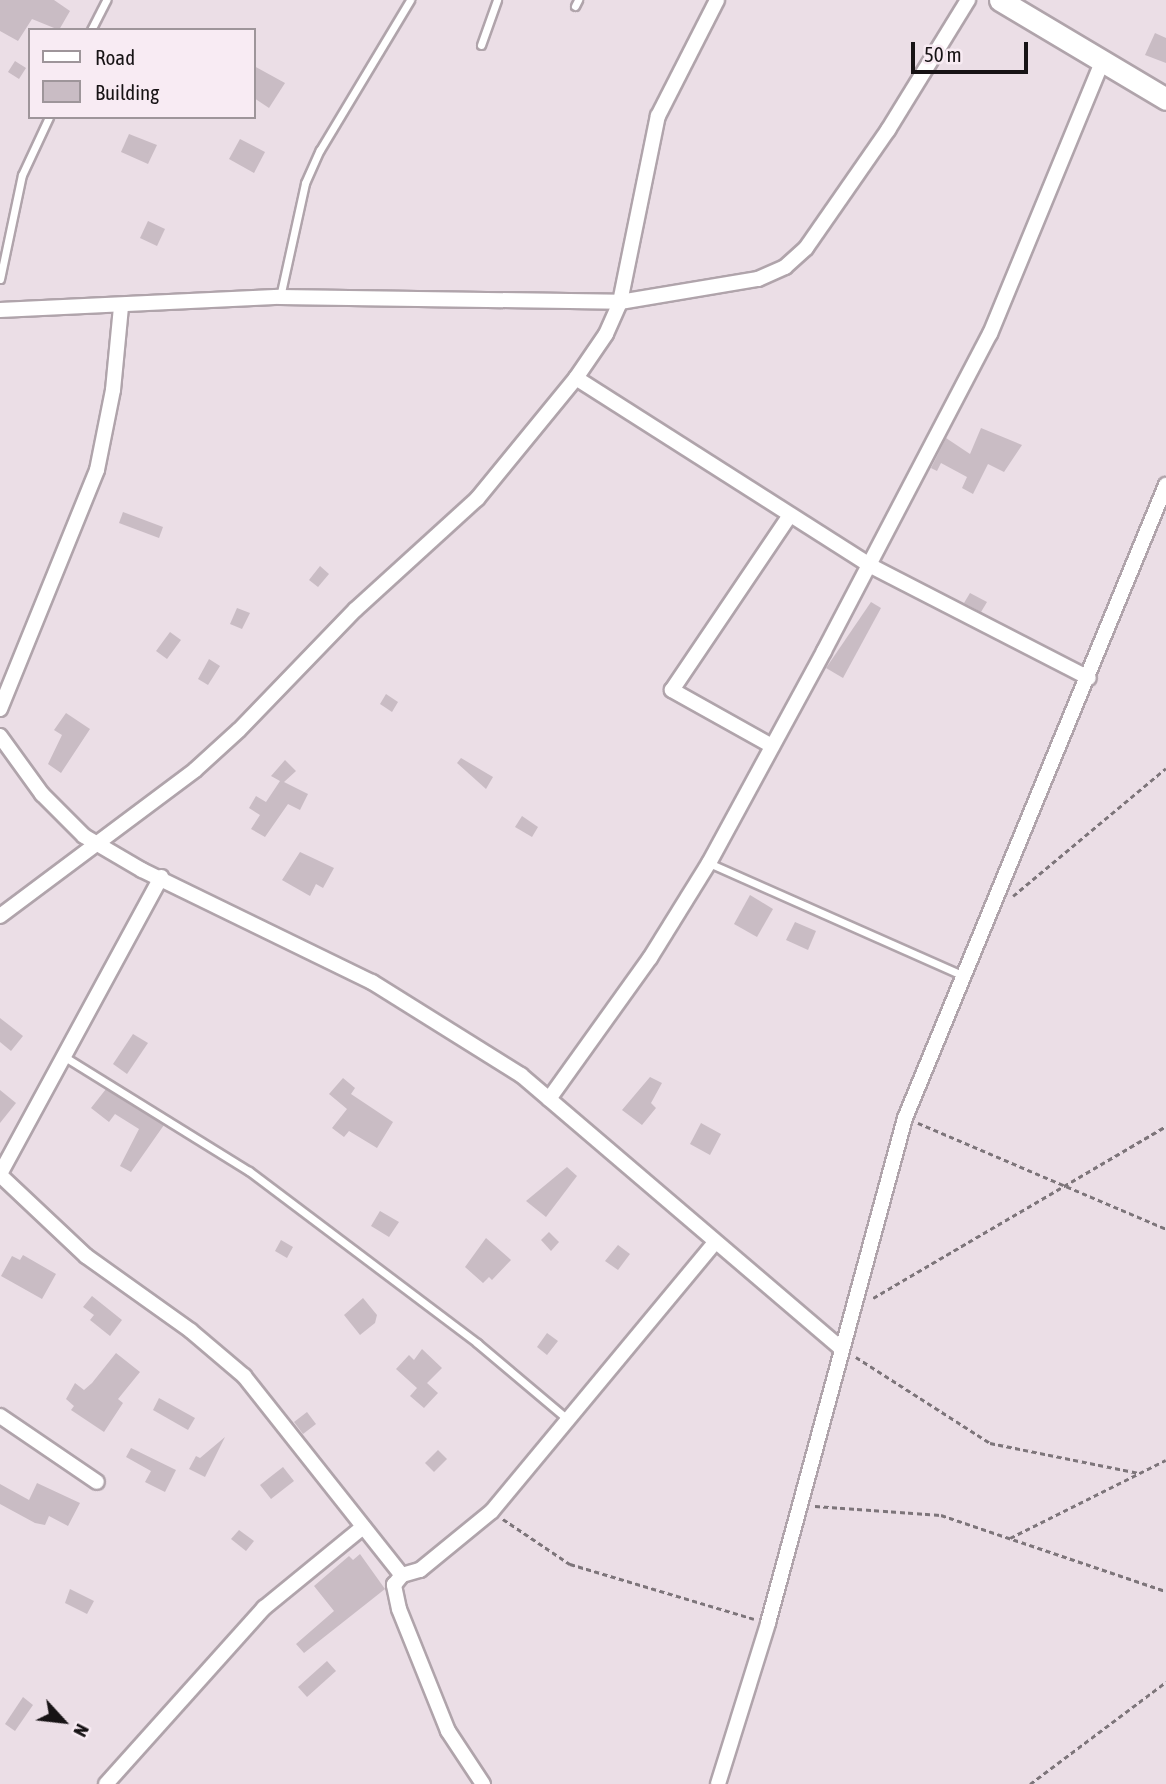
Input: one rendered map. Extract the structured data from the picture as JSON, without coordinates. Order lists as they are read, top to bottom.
{
  "legend": ["Road", "Building"],
  "scale_bar": "50 m",
  "north": "bottom right"
}
